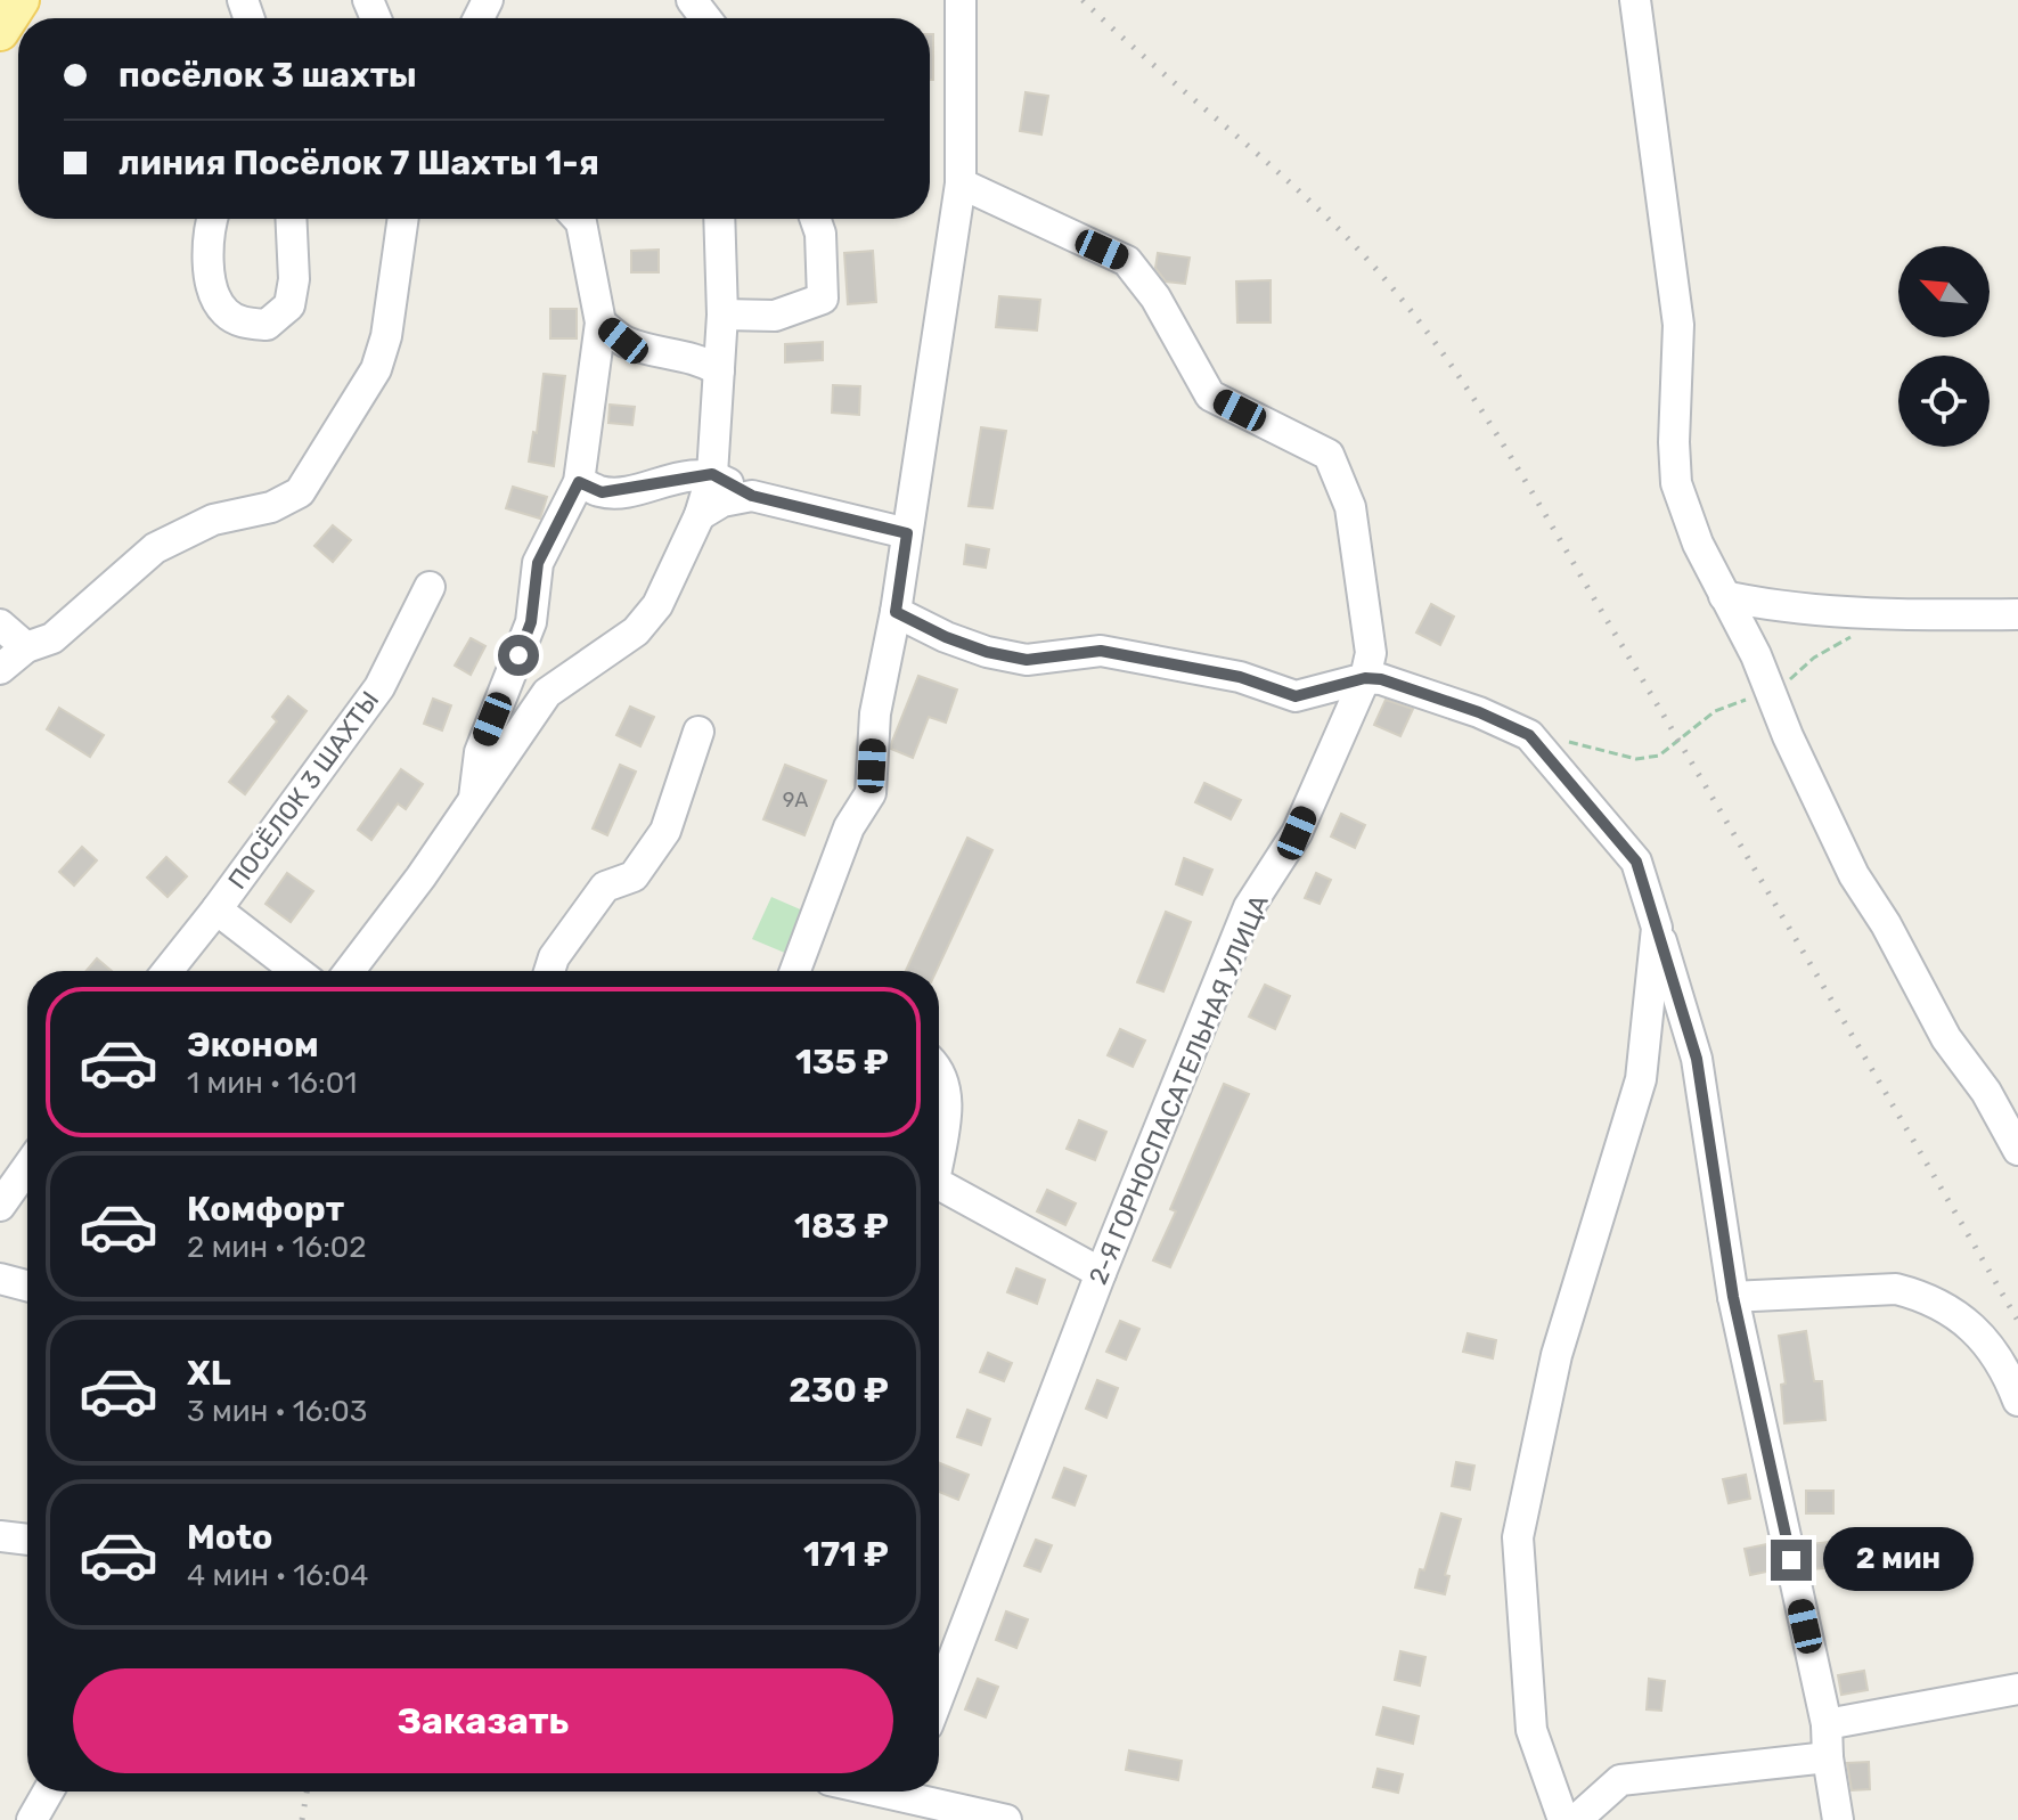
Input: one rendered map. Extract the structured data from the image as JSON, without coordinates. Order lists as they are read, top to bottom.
{
  "streets": {
    "street": ["ПОСЁЛОК 3 ШАХТЫ", "2-Я ГОРНОСПАСАТЕЛЬНАЯ УЛИЦА"]
  },
  "house_numbers": ["9А"],
  "north": "top left",
  "page": {
    "banner": ["посёлок 3 шахты", "линия Посёлок 7 Шахты 1-я"],
    "list": [
      {
        "name": "Эконом",
        "note": "1 мин · 16:01",
        "value": "135 ₽"
      },
      {
        "name": "Комфорт",
        "note": "2 мин · 16:02",
        "value": "183 ₽"
      },
      {
        "name": "XL",
        "note": "3 мин · 16:03",
        "value": "230 ₽"
      },
      {
        "name": "Moto",
        "note": "4 мин · 16:04",
        "value": "171 ₽"
      }
    ],
    "bubble": "2 мин",
    "buttons": "Заказать"
  }
}
